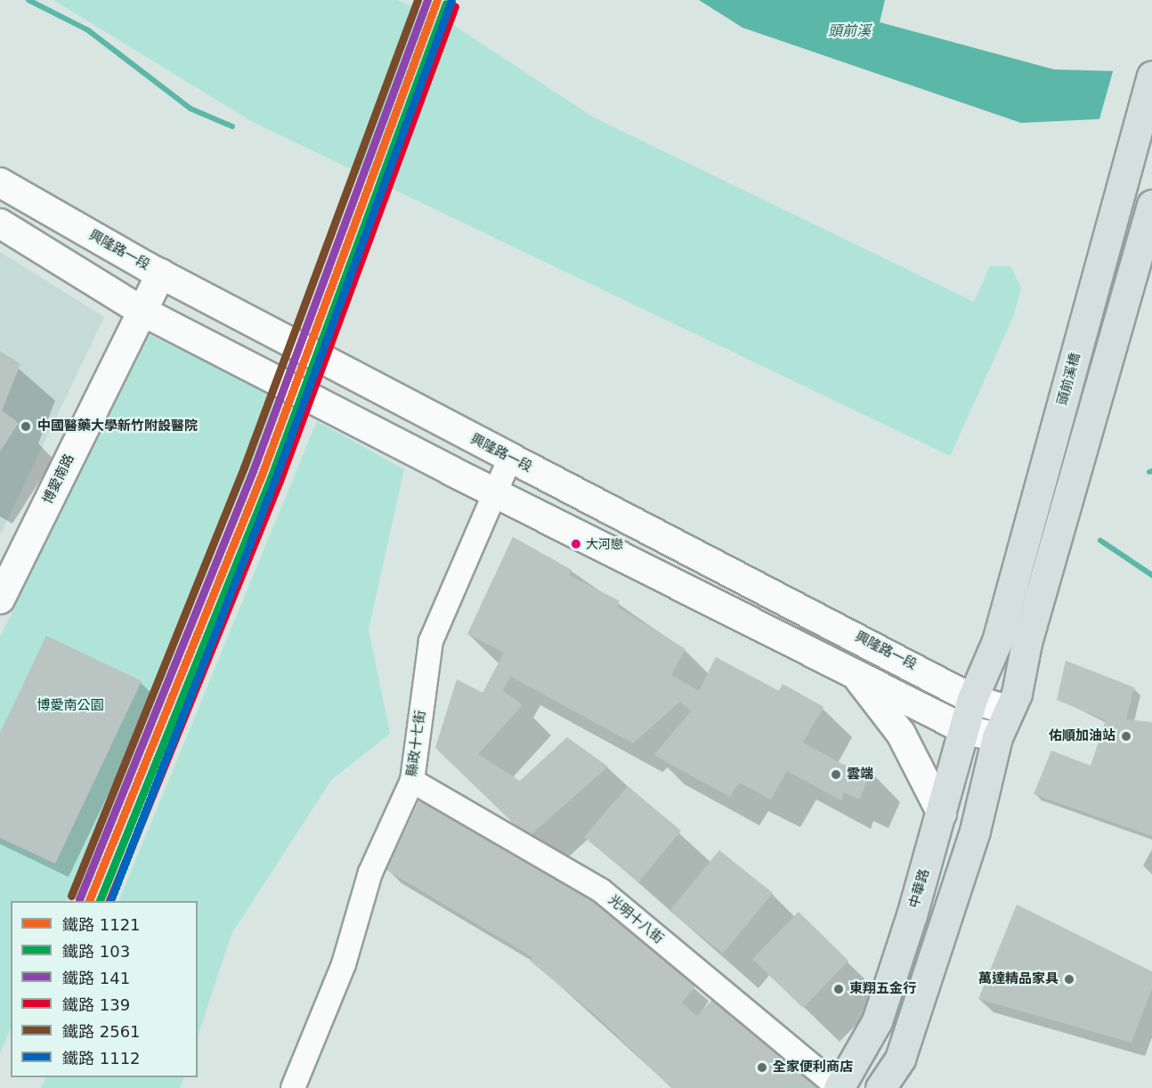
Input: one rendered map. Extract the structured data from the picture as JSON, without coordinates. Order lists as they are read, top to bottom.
{
  "streets": {
    "main road": ["頭前溪橋", "中華路"],
    "street": [
      "興隆路一段",
      "博愛南路",
      "縣政十七街",
      "光明十八街"
    ]
  },
  "crossings": [
    ["興隆路一段", "頭前溪橋"],
    ["興隆路一段", "博愛南路"],
    ["興隆路一段", "縣政十七街"],
    ["興隆路一段", "中華路"],
    ["頭前溪橋", "中華路"],
    ["縣政十七街", "光明十八街"],
    ["中華路", "光明十八街"]
  ],
  "water": ["頭前溪"],
  "parks": ["博愛南公園"],
  "places": [
    "中國醫藥大學新竹附設醫院",
    "大河戀",
    "佑順加油站",
    "雲端",
    "萬達精品家具",
    "東翔五金行",
    "全家便利商店"
  ],
  "lines": [
    "rail line 1121",
    "rail line 141",
    "rail line 2561",
    "rail line 1112",
    "rail line 103",
    "rail line 139"
  ],
  "legend": [
    "鐵路 1121",
    "鐵路 103",
    "鐵路 141",
    "鐵路 139",
    "鐵路 2561",
    "鐵路 1112"
  ]
}
